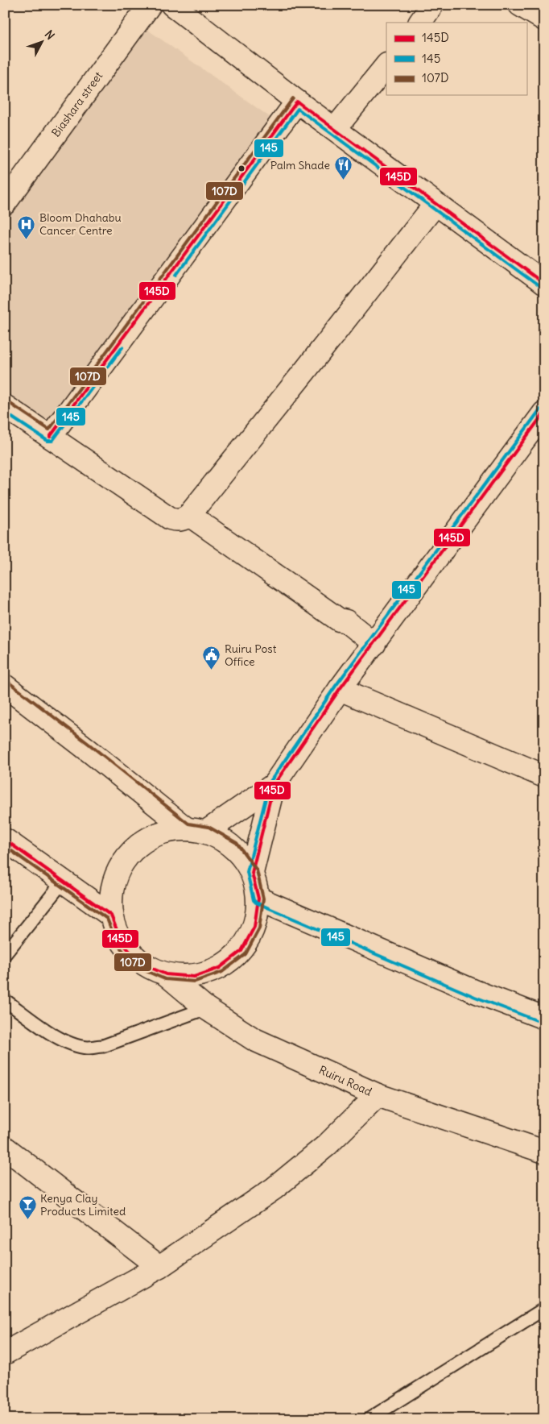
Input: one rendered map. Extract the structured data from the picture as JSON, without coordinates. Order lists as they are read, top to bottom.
{
  "streets": {
    "street": ["Biashara street", "Ruiru Road"]
  },
  "places": {
    "restaurant": ["Palm Shade"],
    "hospital": ["Bloom Dhahabu Cancer Centre"],
    "public building": ["Ruiru Post Office"],
    "bar": ["Kenya Clay Products Limited"]
  },
  "lines": ["transit line 107D", "transit line 145D", "transit line 145"],
  "legend": ["145D", "145", "107D"],
  "north": "top right"
}
